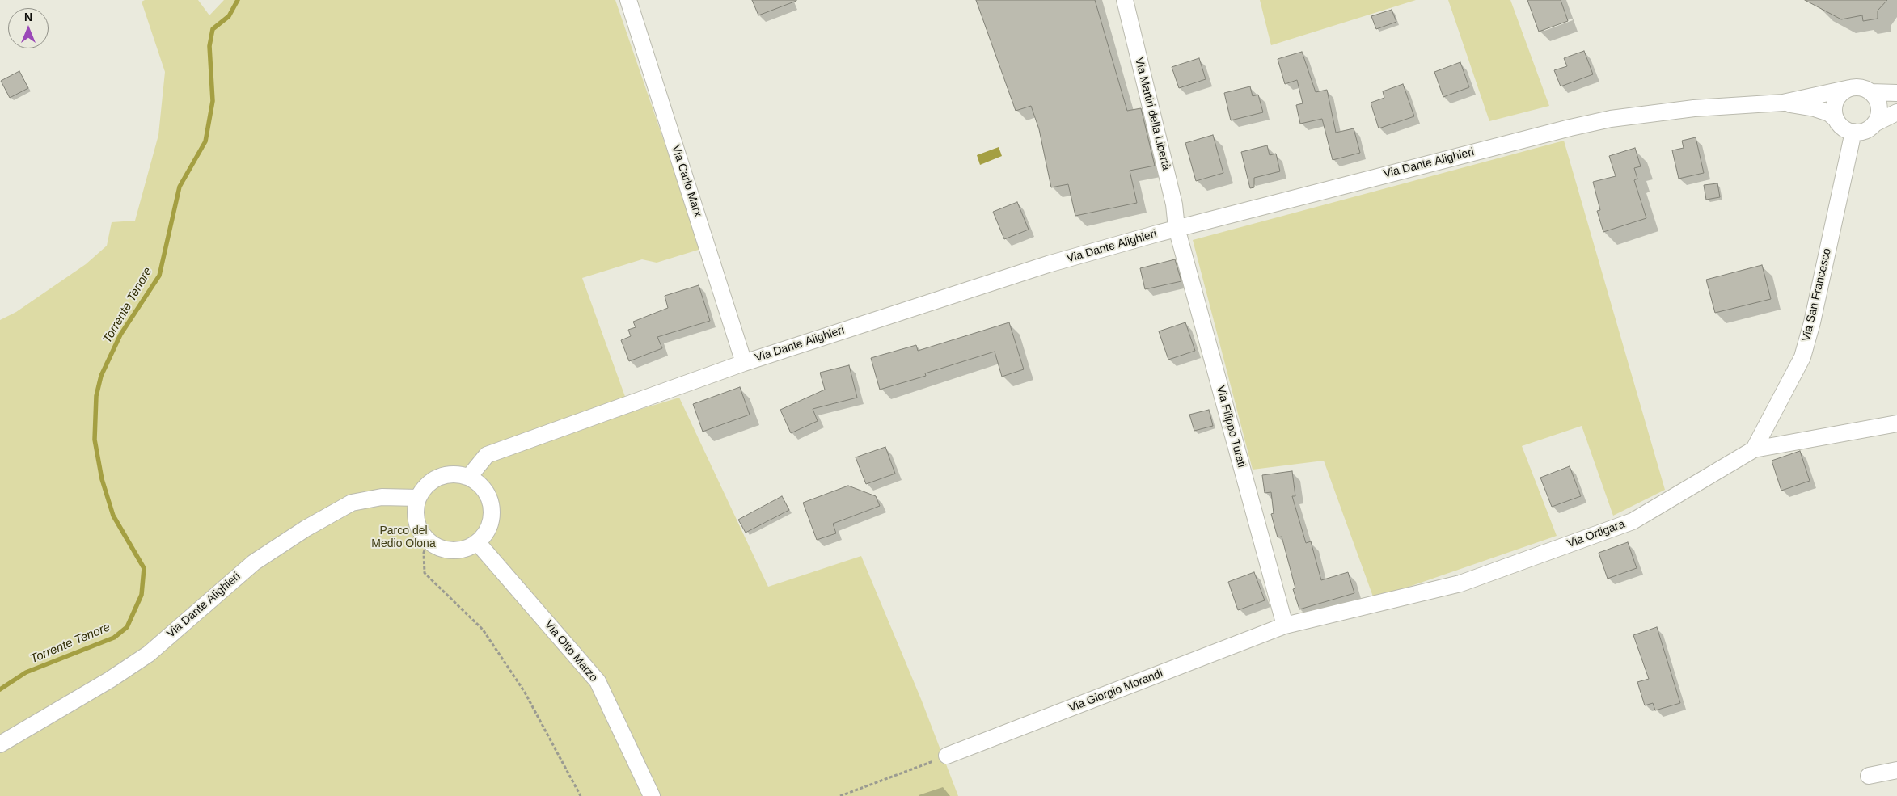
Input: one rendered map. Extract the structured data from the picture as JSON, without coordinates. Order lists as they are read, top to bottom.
{
  "streets": {
    "street": [
      "Via Martiri della Libertà",
      "Via Dante Alighieri",
      "Via Carlo Marx",
      "Via San Francesco",
      "Via Filippo Turati",
      "Via Ortigara",
      "Via Otto Marzo",
      "Via Giorgio Morandi"
    ]
  },
  "crossings": [
    ["Via Martiri della Libertà", "Via Dante Alighieri"],
    ["Via Martiri della Libertà", "Via Filippo Turati"],
    ["Via Dante Alighieri", "Via Carlo Marx"],
    ["Via Dante Alighieri", "Via San Francesco"],
    ["Via Dante Alighieri", "Via Filippo Turati"],
    ["Via Dante Alighieri", "Via Otto Marzo"],
    ["Via San Francesco", "Via Ortigara"],
    ["Via Filippo Turati", "Via Ortigara"],
    ["Via Filippo Turati", "Via Giorgio Morandi"],
    ["Via Ortigara", "Via Giorgio Morandi"]
  ],
  "water": ["Torrente Tenore"],
  "parks": ["Parco del Medio Olona"],
  "north": "top"
}
